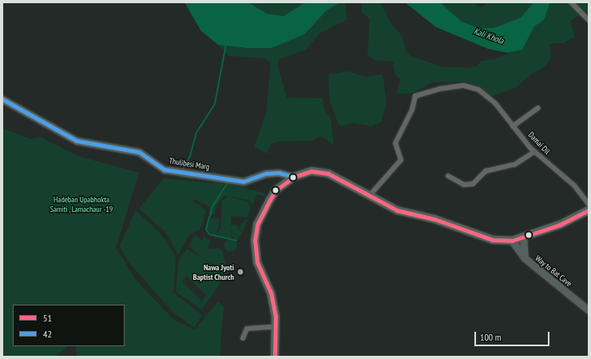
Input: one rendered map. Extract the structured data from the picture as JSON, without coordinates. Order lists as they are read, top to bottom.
{
  "streets": {
    "main road": ["Thulibesi Marg", "Way to Bat Cave"],
    "street": ["Damai Dil"]
  },
  "water": ["Kali Khola"],
  "parks": ["Hadeban Upabhokta Samiti , Lamachaur -19"],
  "places": ["Nawa Jyoti Baptist Church"],
  "lines": ["transit line 42", "transit line 51"],
  "legend": ["51", "42"],
  "scale_bar": "100 m"
}
